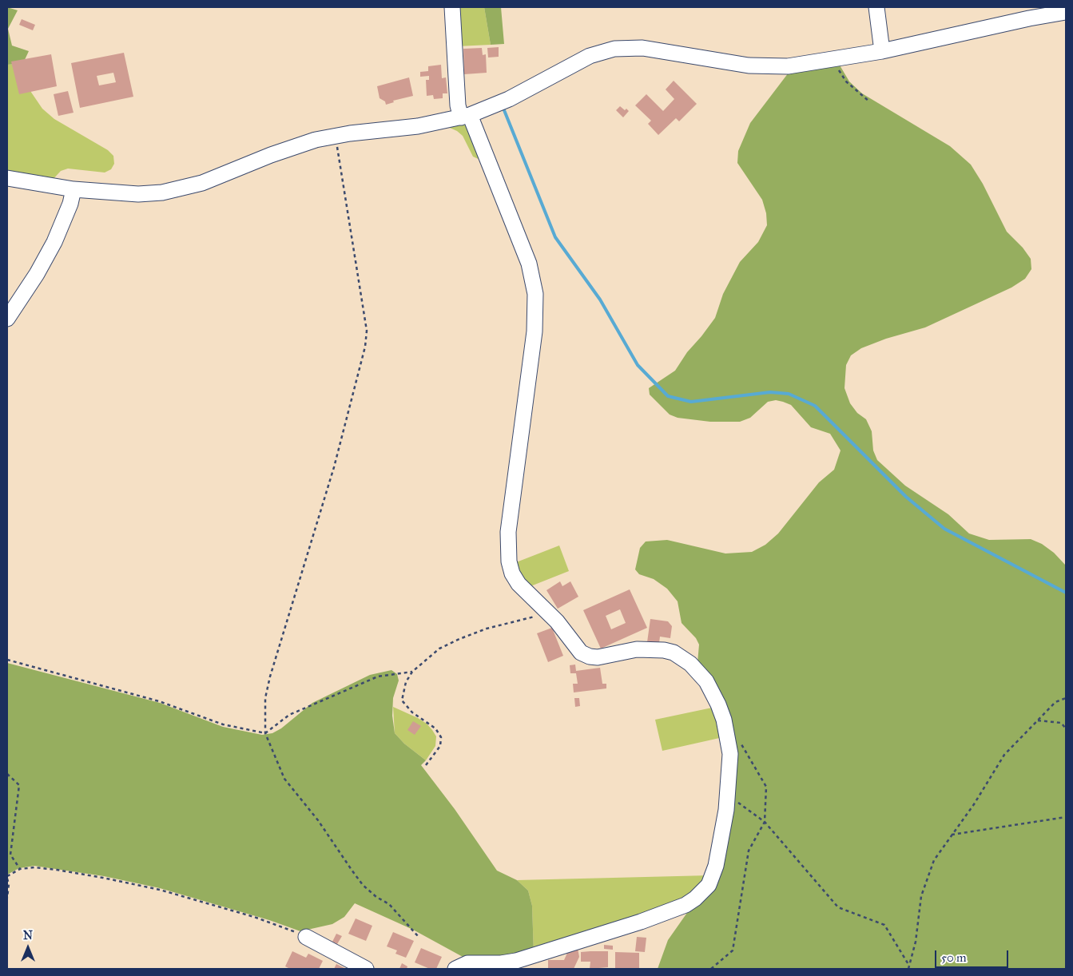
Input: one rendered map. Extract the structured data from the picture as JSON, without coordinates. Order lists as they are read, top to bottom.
{
  "scale_bar": "50 m",
  "north": "top"
}
